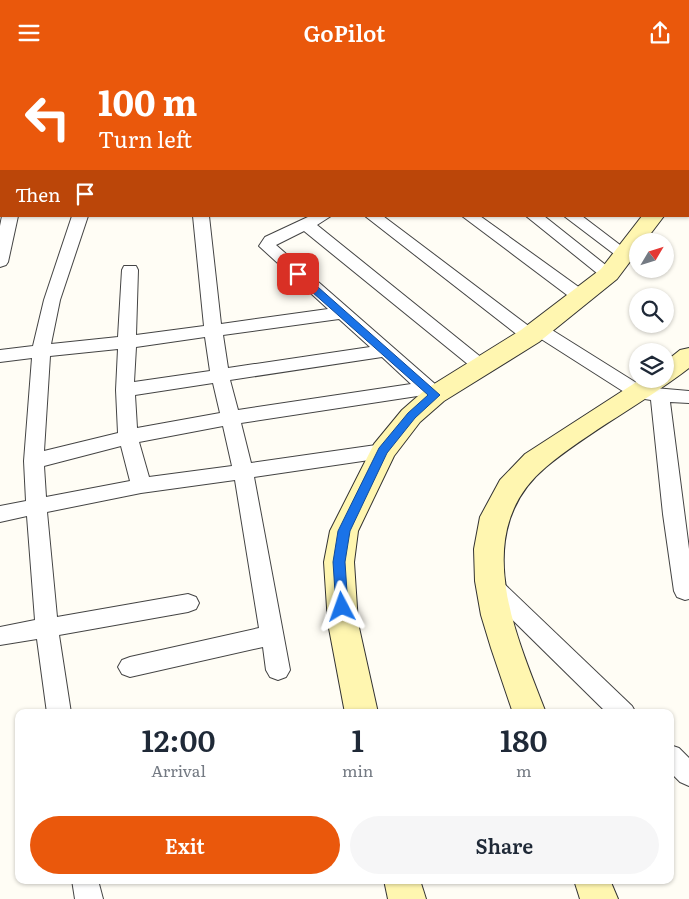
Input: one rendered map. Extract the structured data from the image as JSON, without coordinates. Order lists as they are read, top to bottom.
{
  "north": "top right",
  "page": {
    "header": "GoPilot",
    "turn": ["100 m", "Turn left"],
    "then": "Then",
    "eta": [
      "12:00",
      "Arrival",
      "1",
      "min",
      "180",
      "m"
    ],
    "buttons": ["Exit", "Share"]
  }
}
